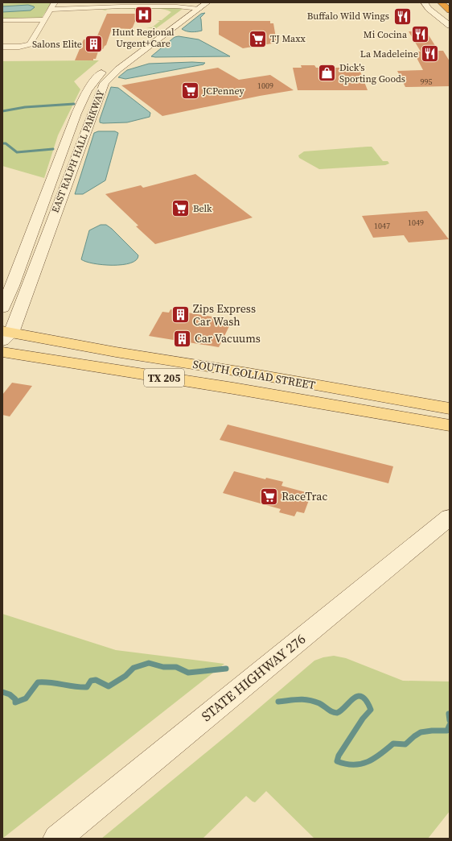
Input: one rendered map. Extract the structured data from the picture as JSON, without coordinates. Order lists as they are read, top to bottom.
{
  "streets": {
    "main road": [
      "EAST RALPH HALL PARKWAY",
      "SOUTH GOLIAD STREET",
      "TX 205",
      "STATE HIGHWAY 276"
    ]
  },
  "crossings": [
    ["EAST RALPH HALL PARKWAY", "SOUTH GOLIAD STREET"]
  ],
  "places": {
    "hospital": ["Hunt Regional Urgent+Care"],
    "restaurant": ["Buffalo Wild Wings", "Mi Cocina", "La Madeleine"],
    "supermarket": [
      "TJ Maxx",
      "JCPenney",
      "Belk",
      "RaceTrac"
    ],
    "building": ["Salons Elite", "Zips Express Car Wash", "Car Vacuums"],
    "shop": ["Dick's Sporting Goods"]
  },
  "house_numbers": [
    "995",
    "1009",
    "1049",
    "1047"
  ]
}
